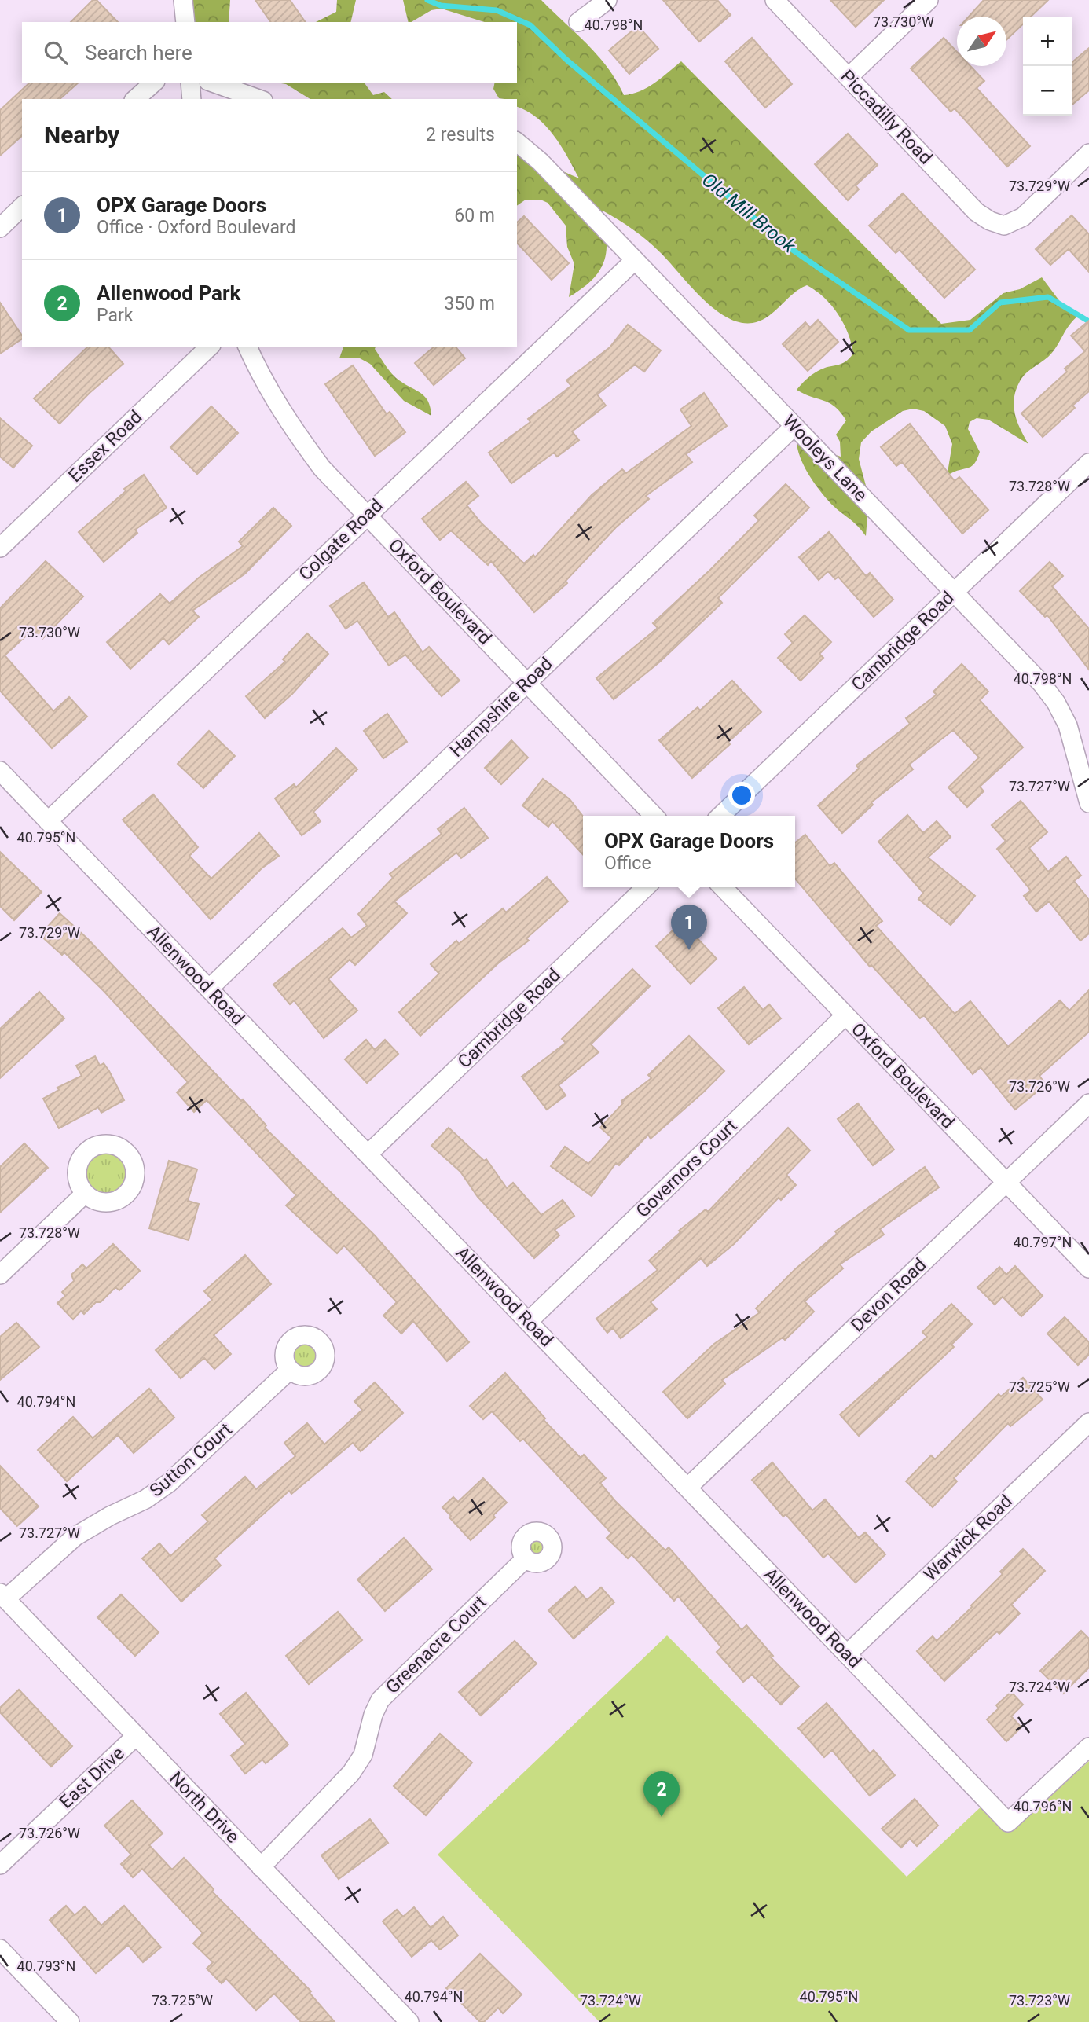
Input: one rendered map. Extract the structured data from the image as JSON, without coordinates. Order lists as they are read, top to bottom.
{
  "streets": {
    "street": [
      "Piccadilly Road",
      "Essex Road",
      "Wooleys Lane",
      "Colgate Road",
      "Oxford Boulevard",
      "Cambridge Road",
      "Hampshire Road",
      "Allenwood Road",
      "Governors Court",
      "Devon Road",
      "Sutton Court",
      "Warwick Road",
      "Greenacre Court",
      "East Drive",
      "North Drive"
    ]
  },
  "crossings": [
    ["Wooleys Lane", "Colgate Road"],
    ["Wooleys Lane", "Cambridge Road"],
    ["Wooleys Lane", "Hampshire Road"],
    ["Colgate Road", "Oxford Boulevard"],
    ["Colgate Road", "Allenwood Road"],
    ["Oxford Boulevard", "Hampshire Road"],
    ["Oxford Boulevard", "Governors Court"],
    ["Oxford Boulevard", "Devon Road"],
    ["Cambridge Road", "Allenwood Road"],
    ["Hampshire Road", "Allenwood Road"],
    ["Allenwood Road", "Governors Court"],
    ["Allenwood Road", "Devon Road"],
    ["Allenwood Road", "Warwick Road"],
    ["Sutton Court", "North Drive"],
    ["Greenacre Court", "North Drive"],
    ["East Drive", "North Drive"]
  ],
  "water": ["Old Mill Brook"],
  "north": "top right",
  "page": {
    "map_buttons": ["+", "−"],
    "search": "Search here",
    "heading": ["Nearby", "2 results"],
    "list": [
      {
        "mark": "1",
        "name": "OPX Garage Doors",
        "note": "Office · Oxford Boulevard",
        "value": "60 m"
      },
      {
        "mark": "2",
        "name": "Allenwood Park",
        "note": "Park",
        "value": "350 m"
      }
    ],
    "popup": ["OPX Garage Doors", "Office"],
    "pins": ["1", "2"]
  },
  "coordinates": [
    "73.730°W",
    "40.798°N",
    "73.729°W",
    "73.728°W",
    "73.727°W",
    "40.795°N",
    "73.726°W",
    "40.797°N",
    "73.725°W",
    "40.794°N",
    "73.724°W",
    "40.796°N",
    "40.793°N",
    "73.723°W"
  ]
}
